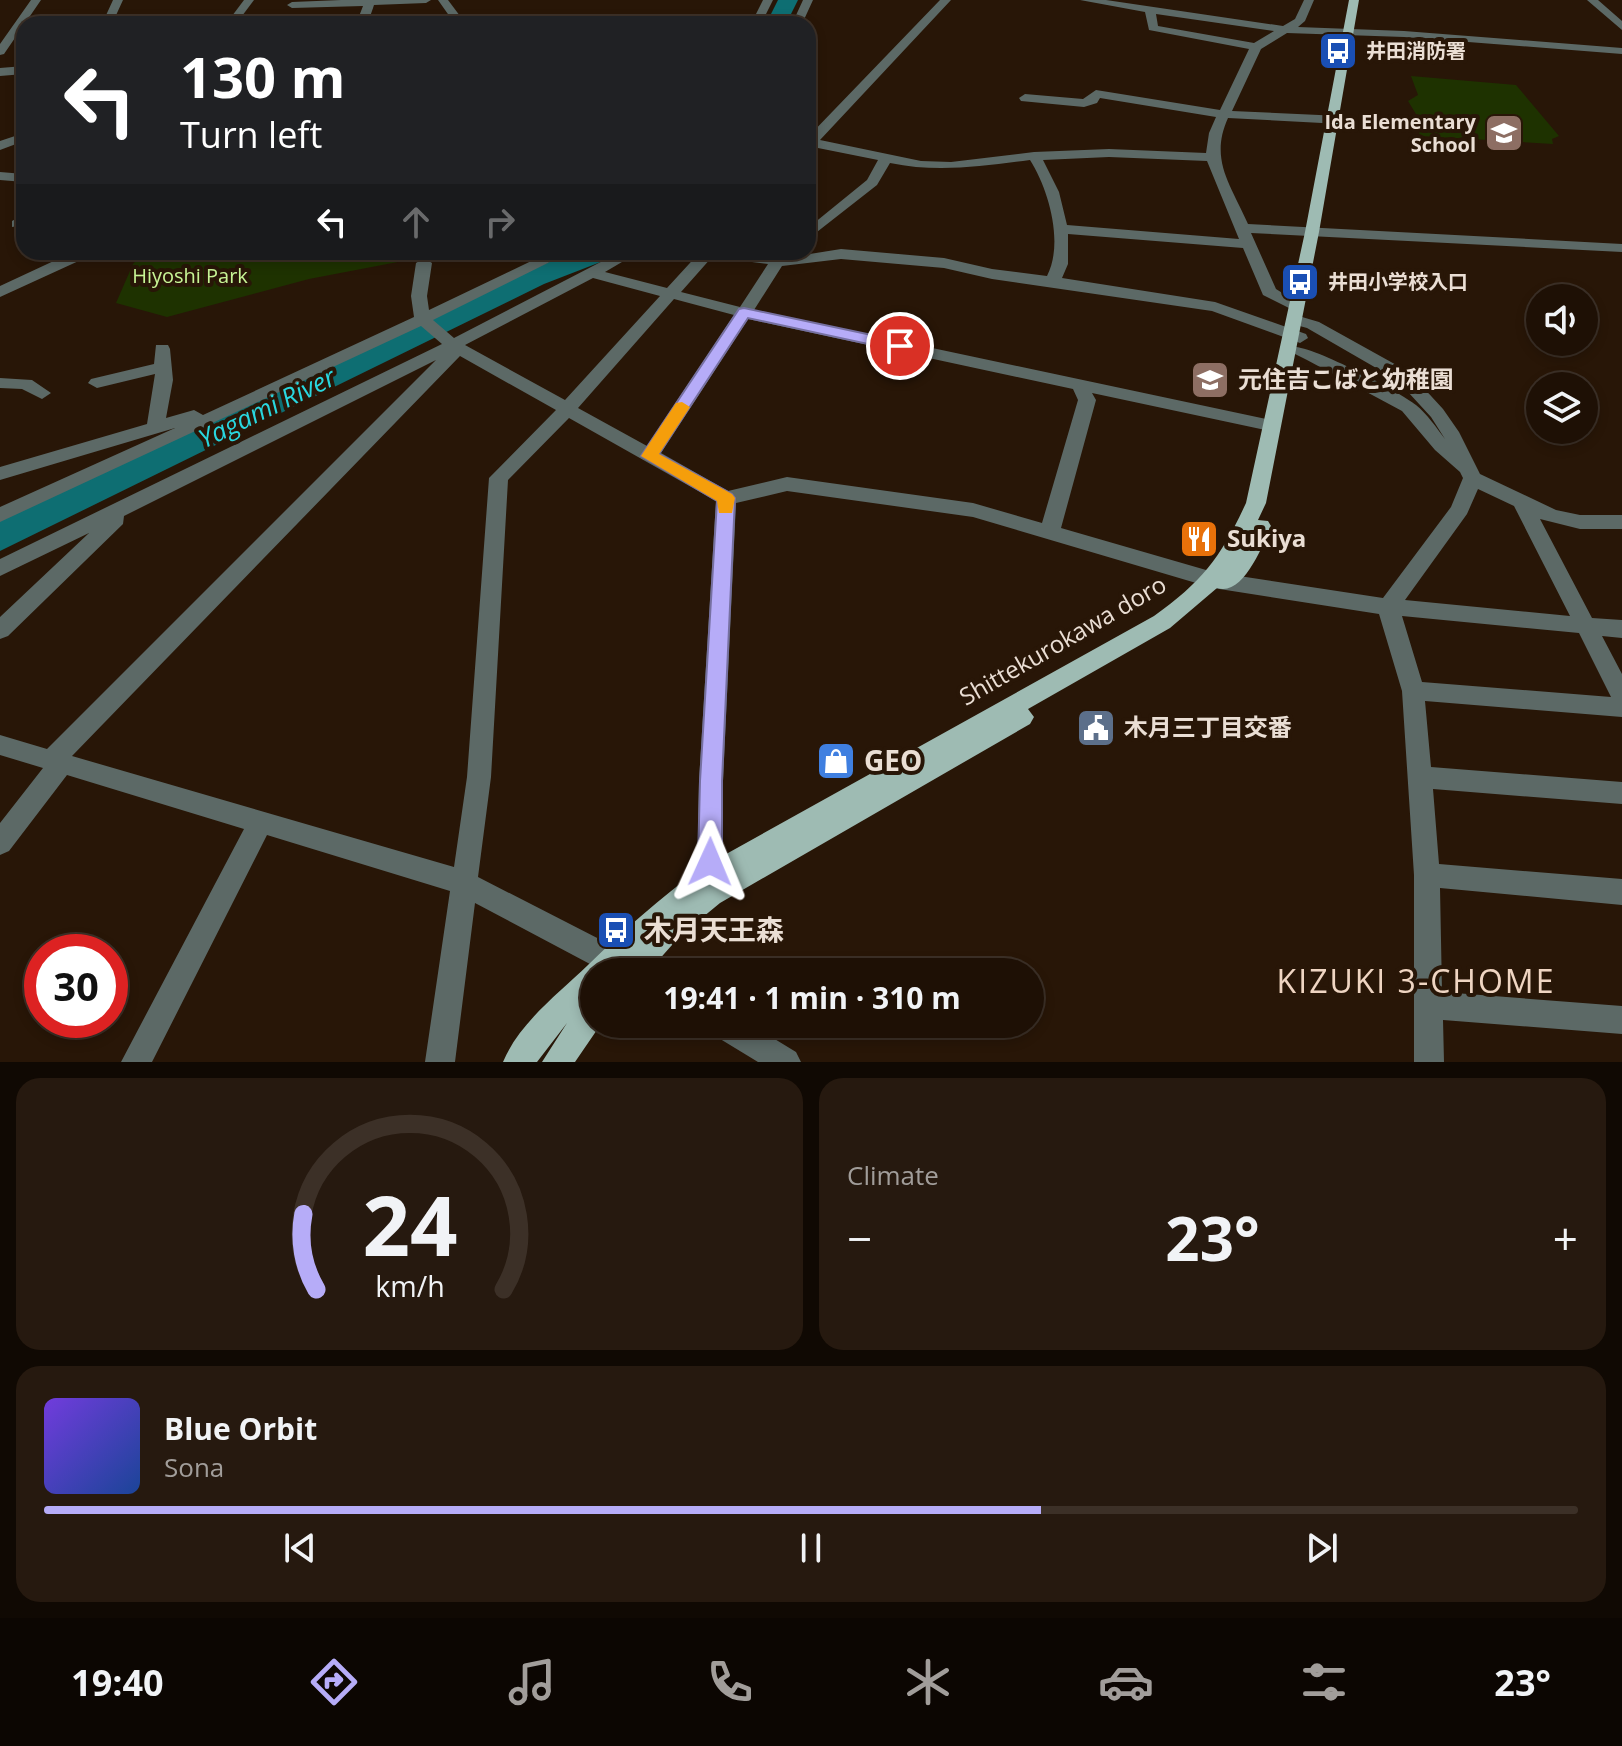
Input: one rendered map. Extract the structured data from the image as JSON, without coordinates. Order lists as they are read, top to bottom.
{
  "streets": {
    "main road": ["Shittekurokawa doro"]
  },
  "districts": ["KIZUKI 3-CHOME"],
  "water": ["Yagami River"],
  "parks": ["Hiyoshi Park"],
  "places": {
    "bus stop": ["井田消防署", "井田小学校入口", "木月天王森"],
    "school or university": ["Ida Elementary School", "元住吉こばと幼稚園"],
    "restaurant": ["Sukiya"],
    "public building": ["木月三丁目交番"],
    "shop": ["GEO"]
  },
  "page": {
    "turn": ["130 m", "Turn left"],
    "limit": "30",
    "trip": "19:41 · 1 min · 310 m",
    "tile": "Climate",
    "heat": ["−", "23°", "+"],
    "song": ["Blue Orbit", "Sona"],
    "tabs": ["19:40", "23°"],
    "gauge": ["24", "km/h"]
  }
}
